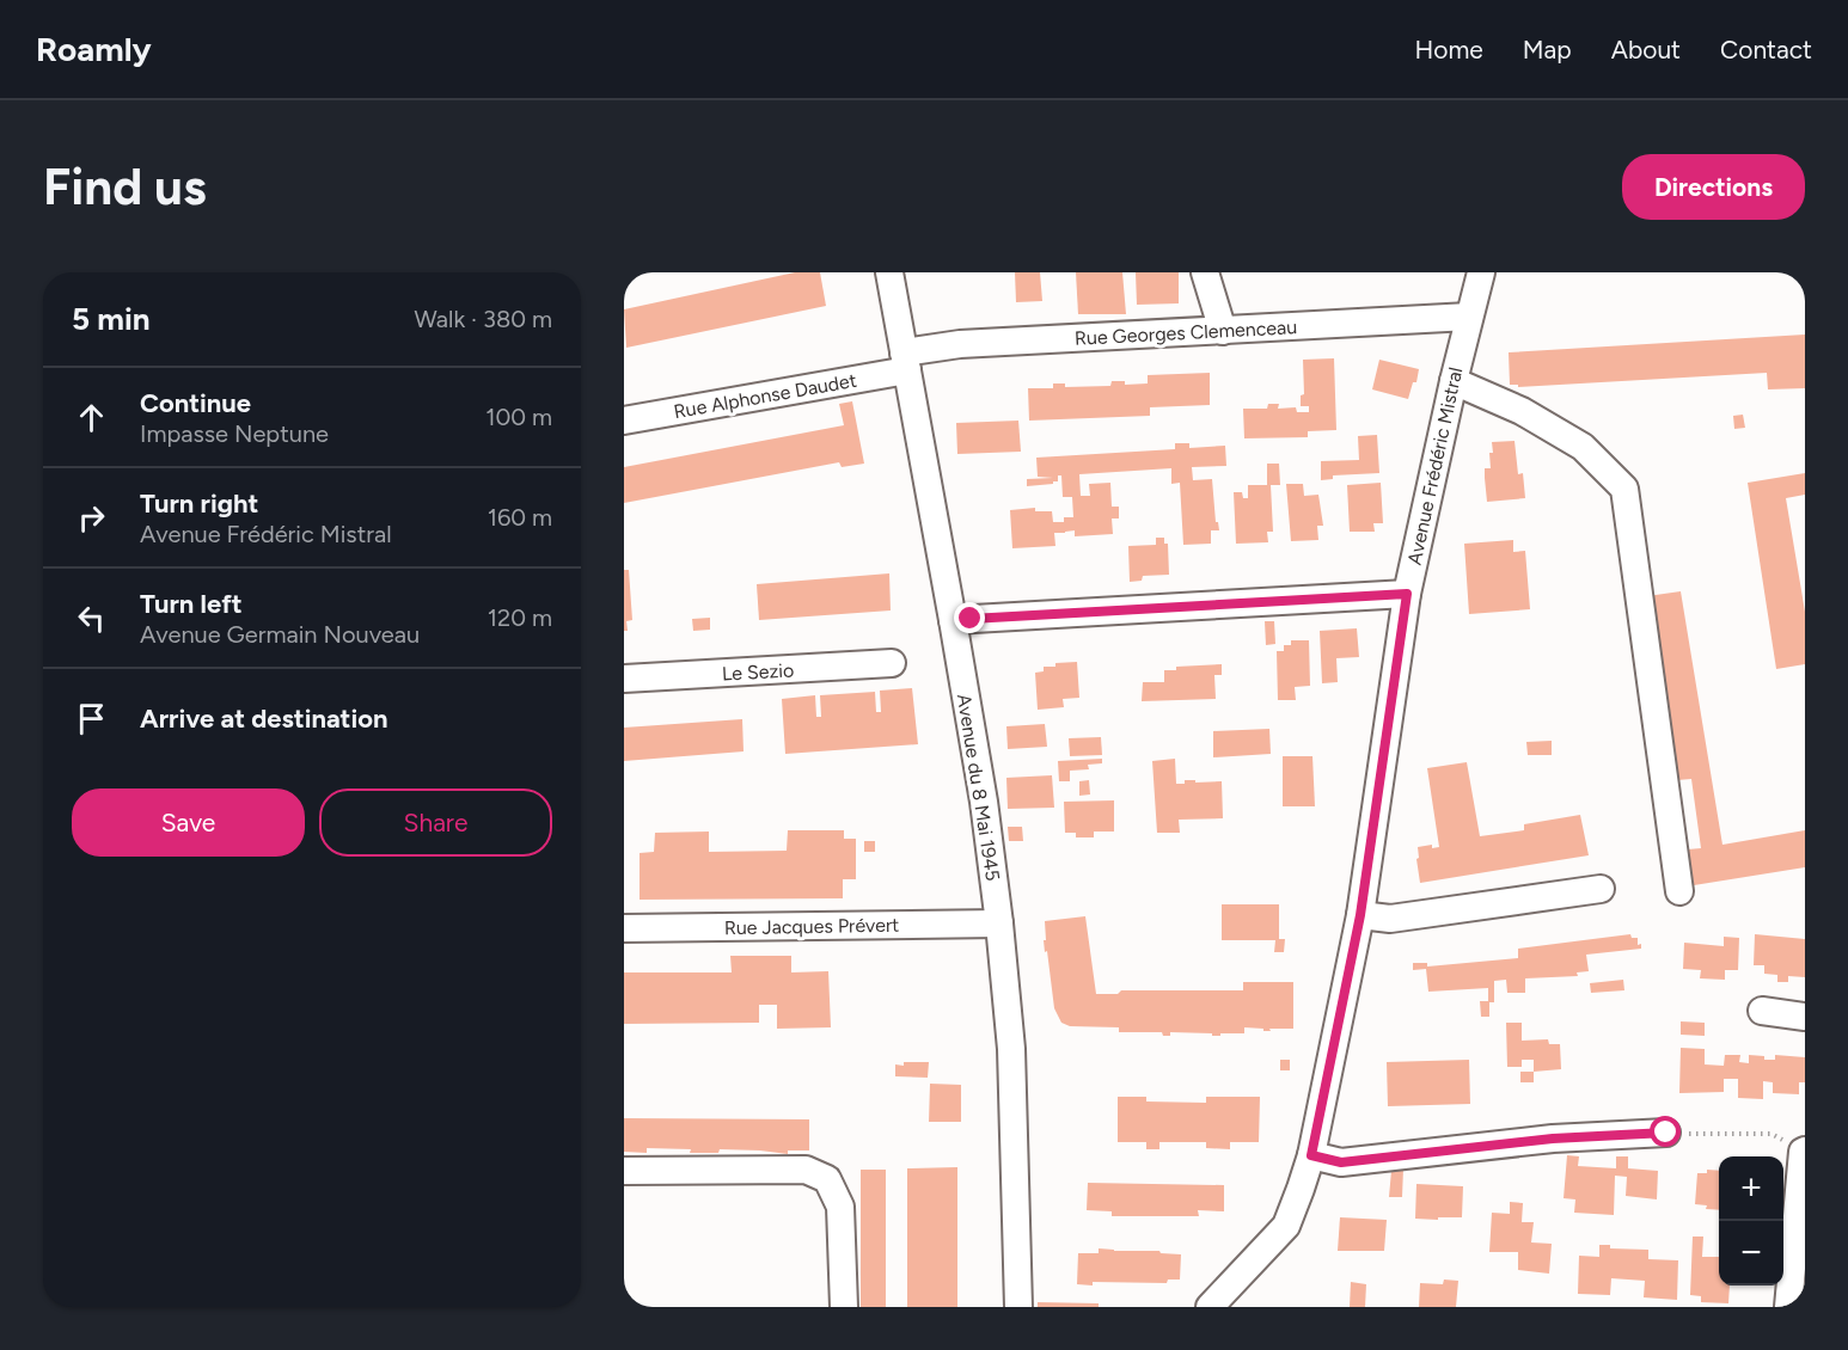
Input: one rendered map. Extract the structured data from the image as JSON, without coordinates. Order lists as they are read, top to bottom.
{
  "streets": {
    "street": [
      "Rue Georges Clemenceau",
      "Rue Alphonse Daudet",
      "Avenue Frédéric Mistral",
      "Le Sezio",
      "Avenue du 8 Mai 1945",
      "Rue Jacques Prévert"
    ]
  },
  "crossings": [
    ["Rue Georges Clemenceau", "Rue Alphonse Daudet"],
    ["Rue Georges Clemenceau", "Avenue Frédéric Mistral"],
    ["Rue Georges Clemenceau", "Avenue du 8 Mai 1945"],
    ["Rue Alphonse Daudet", "Avenue du 8 Mai 1945"],
    ["Avenue du 8 Mai 1945", "Rue Jacques Prévert"]
  ],
  "page": {
    "header": "Roamly",
    "nav": [
      "Home",
      "Map",
      "About",
      "Contact"
    ],
    "buttons": [
      "Directions",
      ["Save", "Share"]
    ],
    "title": "Find us",
    "heading": ["5 min", "Walk · 380 m"],
    "list": [
      ["Continue", "Impasse Neptune", "100 m"],
      ["Turn right", "Avenue Frédéric Mistral", "160 m"],
      ["Turn left", "Avenue Germain Nouveau", "120 m"],
      "Arrive at destination"
    ],
    "map_buttons": ["+", "−"]
  }
}
